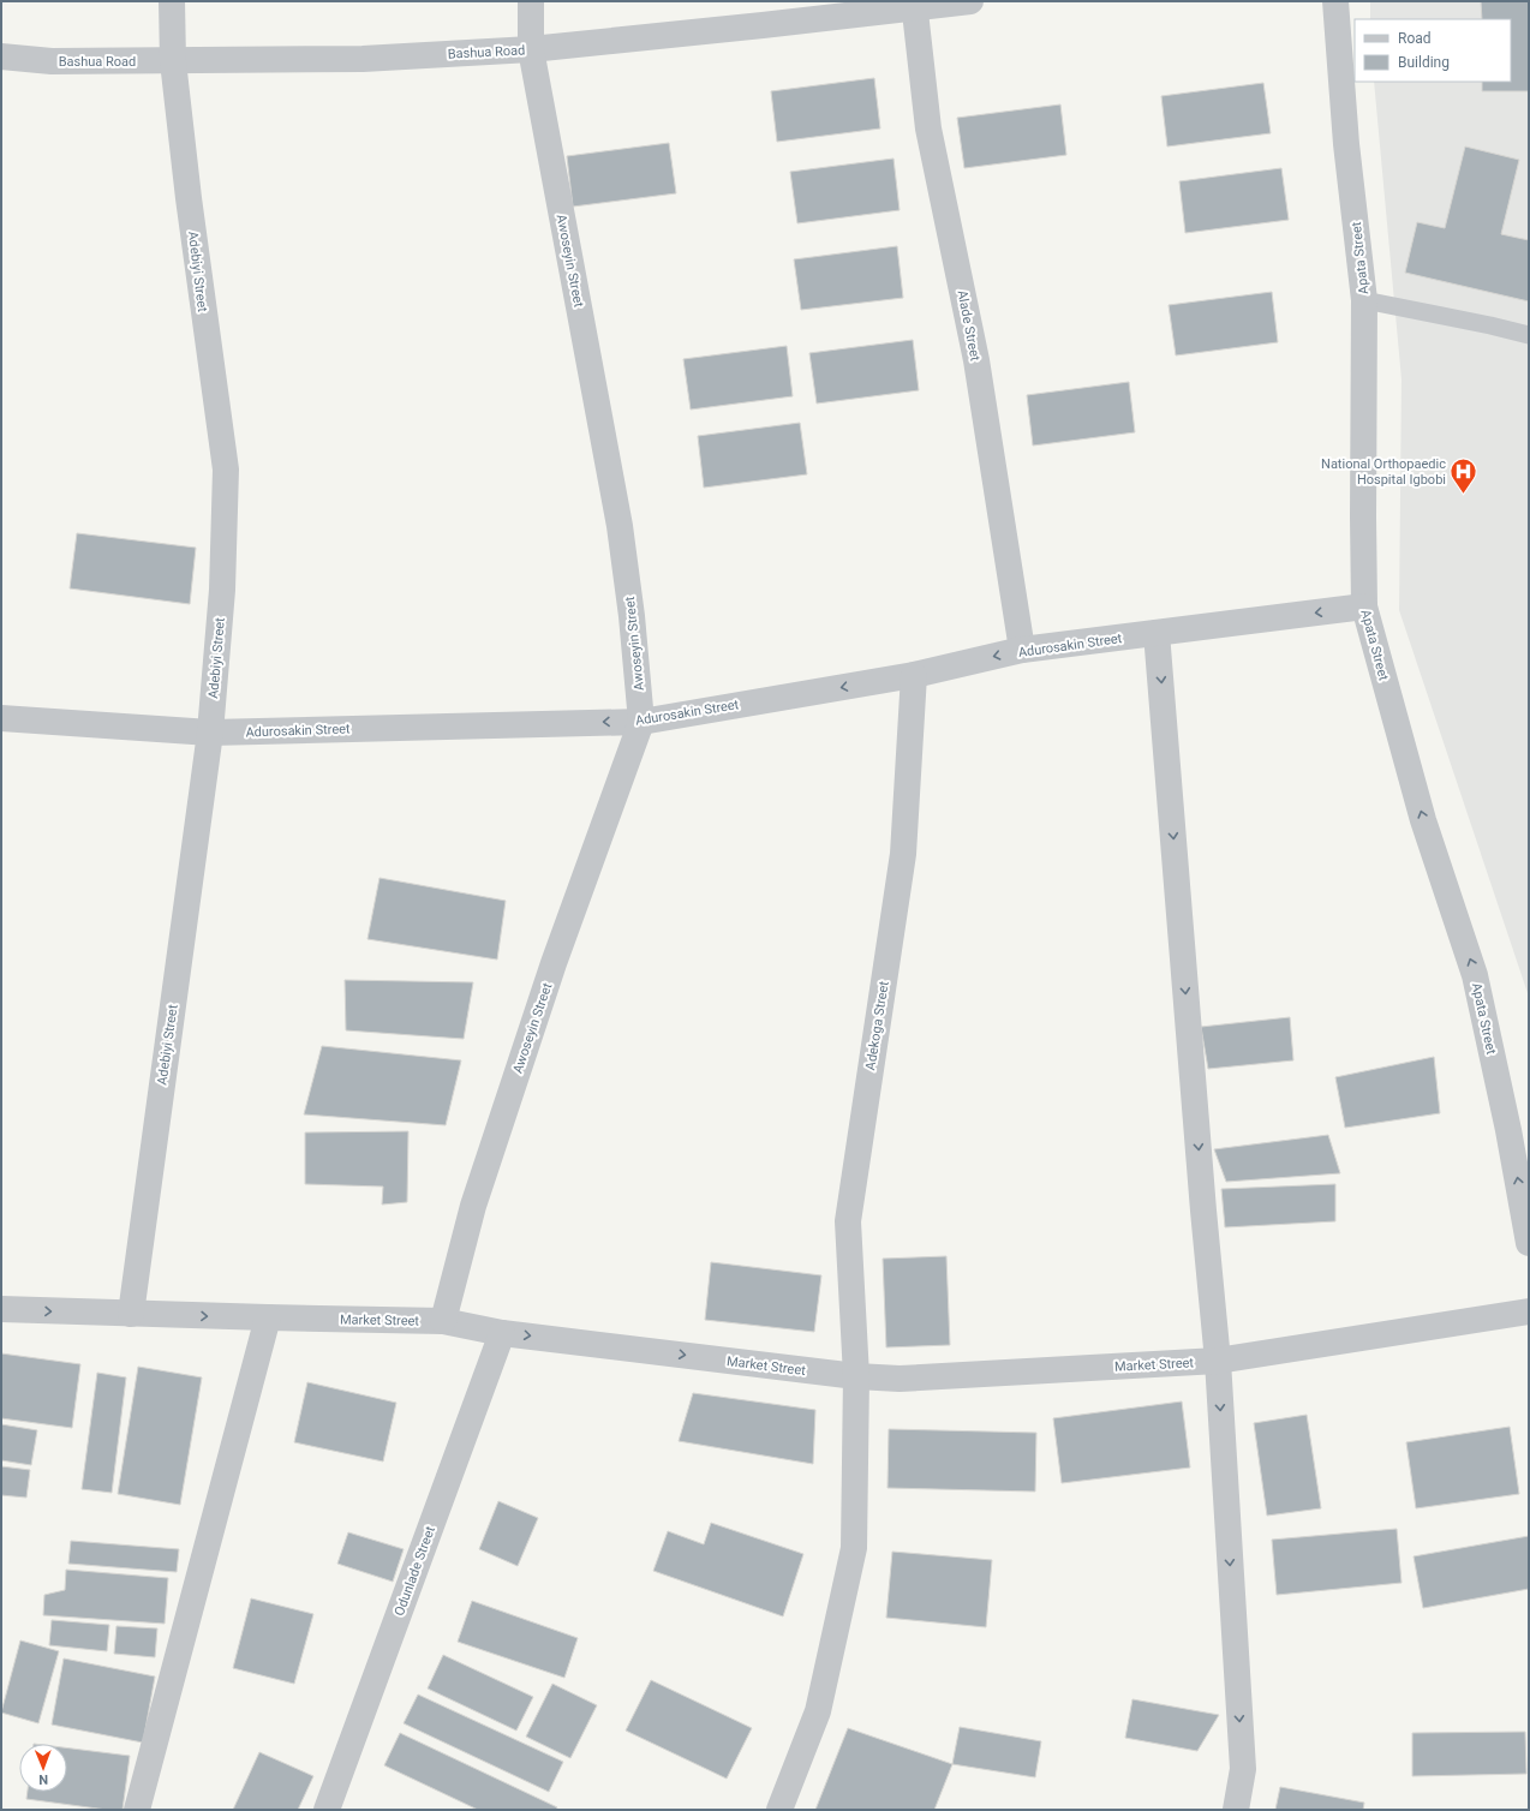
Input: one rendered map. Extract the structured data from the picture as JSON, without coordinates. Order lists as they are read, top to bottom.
{
  "streets": {
    "street": [
      "Bashua Road",
      "Apata Street",
      "Awoseyin Street",
      "Adebiyi Street",
      "Alade Street",
      "Adurosakin Street",
      "Adekoga Street",
      "Market Street",
      "Odunlade Street"
    ]
  },
  "crossings": [
    ["Bashua Road", "Awoseyin Street"],
    ["Bashua Road", "Adebiyi Street"],
    ["Bashua Road", "Alade Street"],
    ["Apata Street", "Adurosakin Street"],
    ["Awoseyin Street", "Adurosakin Street"],
    ["Awoseyin Street", "Market Street"],
    ["Adebiyi Street", "Adurosakin Street"],
    ["Adebiyi Street", "Market Street"],
    ["Alade Street", "Adurosakin Street"],
    ["Adurosakin Street", "Adekoga Street"],
    ["Adekoga Street", "Market Street"],
    ["Market Street", "Odunlade Street"]
  ],
  "one_way": ["Apata Street", "Adurosakin Street", "Market Street"],
  "places": {
    "hospital": ["National Orthopaedic Hospital Igbobi"]
  },
  "legend": ["Road", "Building"],
  "north": "bottom"
}
